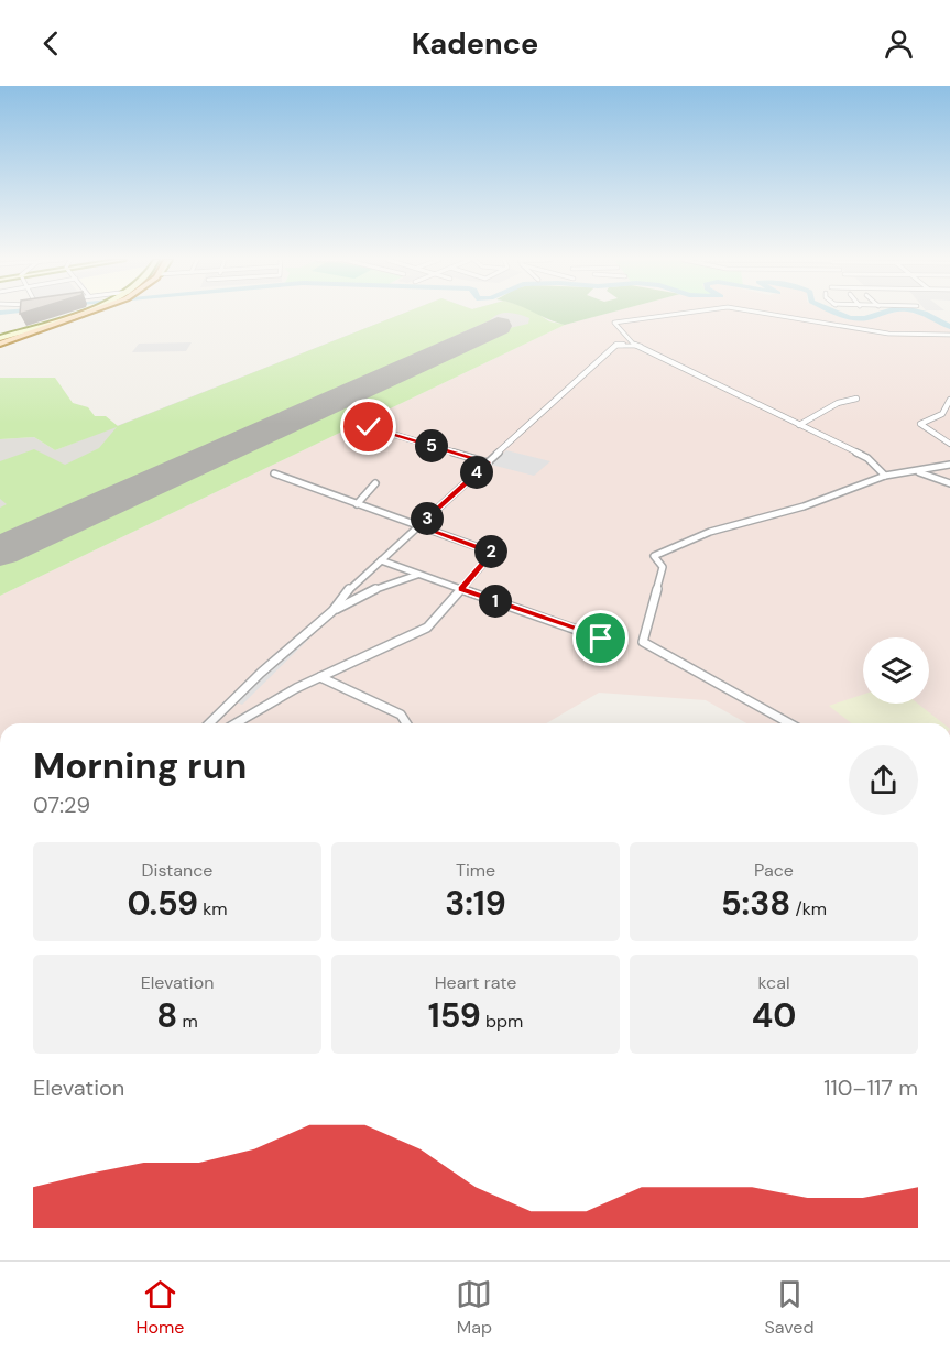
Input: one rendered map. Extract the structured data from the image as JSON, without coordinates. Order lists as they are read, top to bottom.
{
  "page": {
    "header": "Kadence",
    "pins": [
      "5",
      "4",
      "3",
      "2",
      "1"
    ],
    "heading": ["Morning run", "07:29"],
    "stats": [
      ["Distance", "0.59 km"],
      ["Time", "3:19"],
      ["Pace", "5:38 /km"],
      ["Elevation", "8 m"],
      ["Heart rate", "159 bpm"],
      ["kcal", "40"]
    ],
    "chart": ["Elevation", "110–117 m"],
    "tabs": ["Home", "Map", "Saved"]
  }
}
